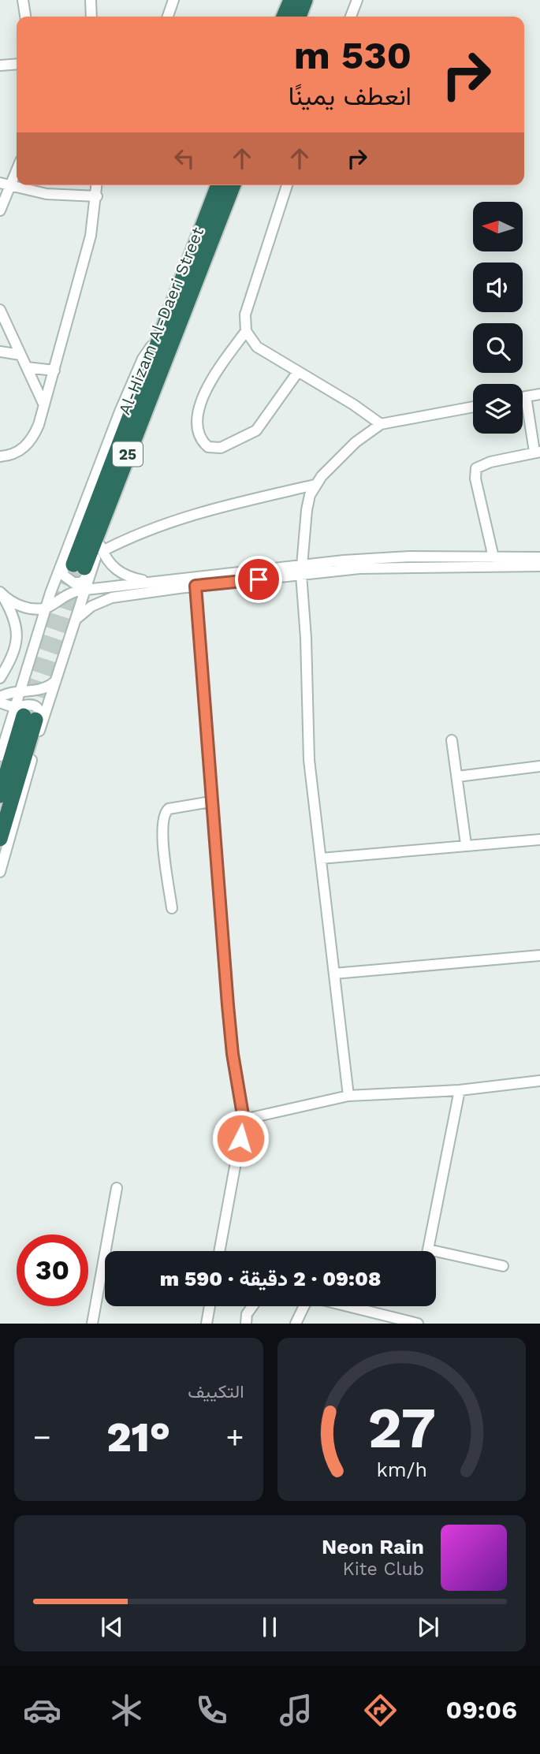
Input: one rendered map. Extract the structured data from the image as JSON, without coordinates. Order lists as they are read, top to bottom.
{
  "streets": {
    "highway": ["Al-Hizam Al-Daeri Street", "25"]
  },
  "north": "left",
  "page": {
    "turn": ["530 m", "انعطف يمينًا"],
    "limit": "30",
    "trip": "09:08 · 2 دقيقة · 590 m",
    "tile": "التكييف",
    "heat": ["−", "21°", "+"],
    "song": ["Neon Rain", "Kite Club"],
    "tabs": "09:06",
    "gauge": ["27", "km/h"]
  }
}
